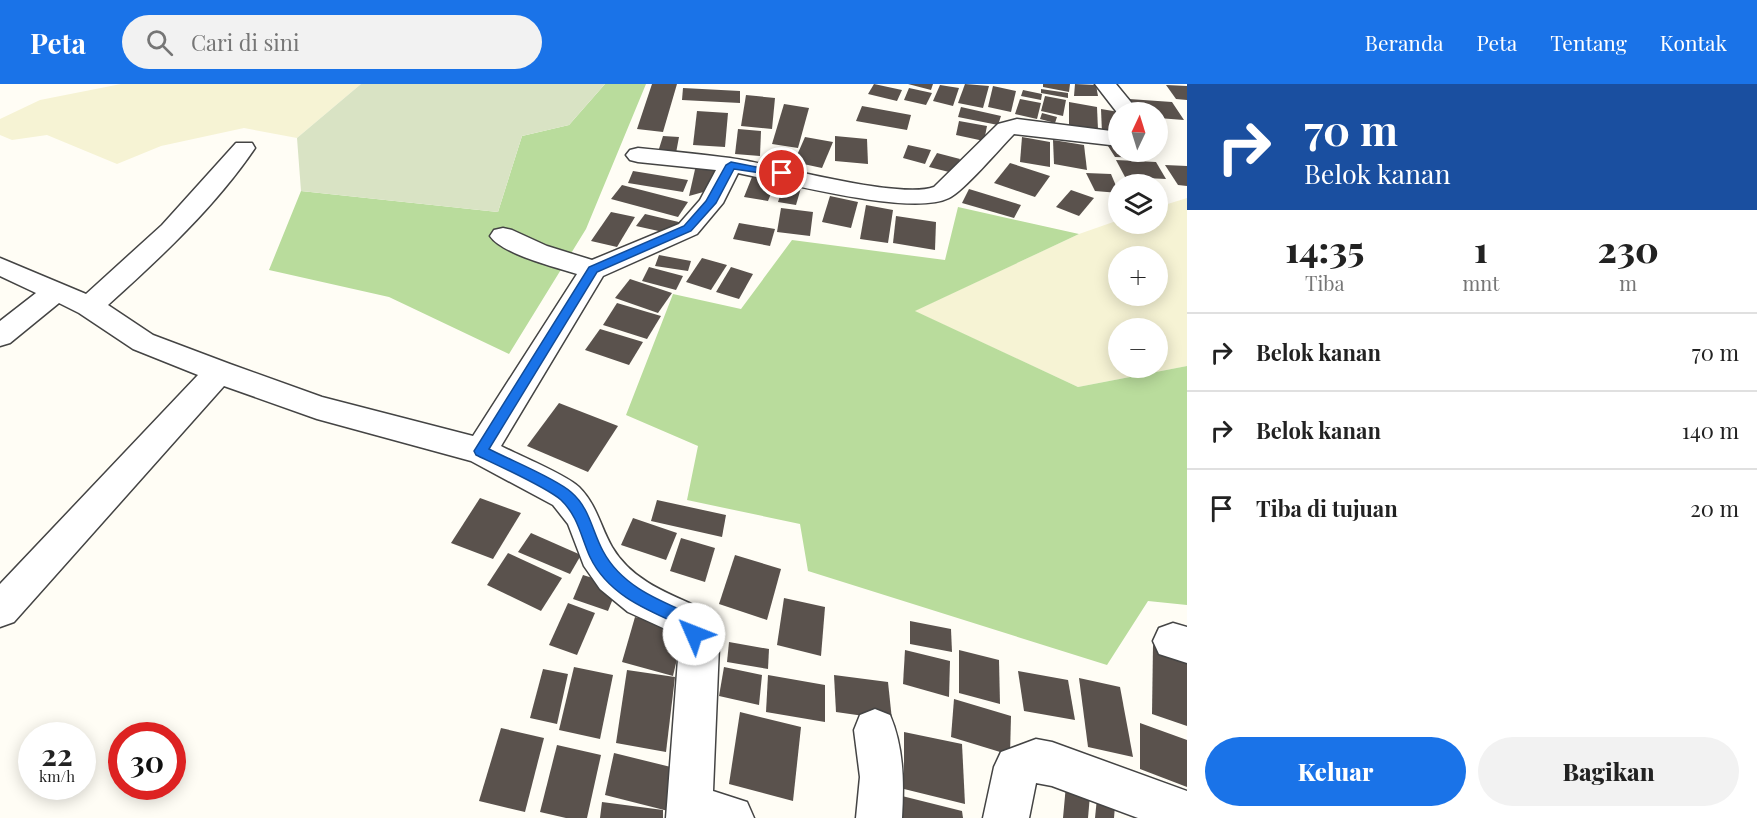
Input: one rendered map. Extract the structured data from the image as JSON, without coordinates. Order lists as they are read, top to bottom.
{
  "north": "top",
  "page": {
    "header": "Peta",
    "search": "Cari di sini",
    "nav": [
      "Beranda",
      "Peta",
      "Tentang",
      "Kontak"
    ],
    "turn": ["70 m", "Belok kanan"],
    "map_buttons": ["+", "−"],
    "eta": [
      "14:35",
      "Tiba",
      "1",
      "mnt",
      "230",
      "m"
    ],
    "list": [
      {
        "name": "Belok kanan",
        "value": "70 m"
      },
      {
        "name": "Belok kanan",
        "value": "140 m"
      },
      {
        "name": "Tiba di tujuan",
        "value": "20 m"
      }
    ],
    "speed": "22 km/h",
    "limit": "30",
    "buttons": ["Keluar", "Bagikan"]
  }
}
